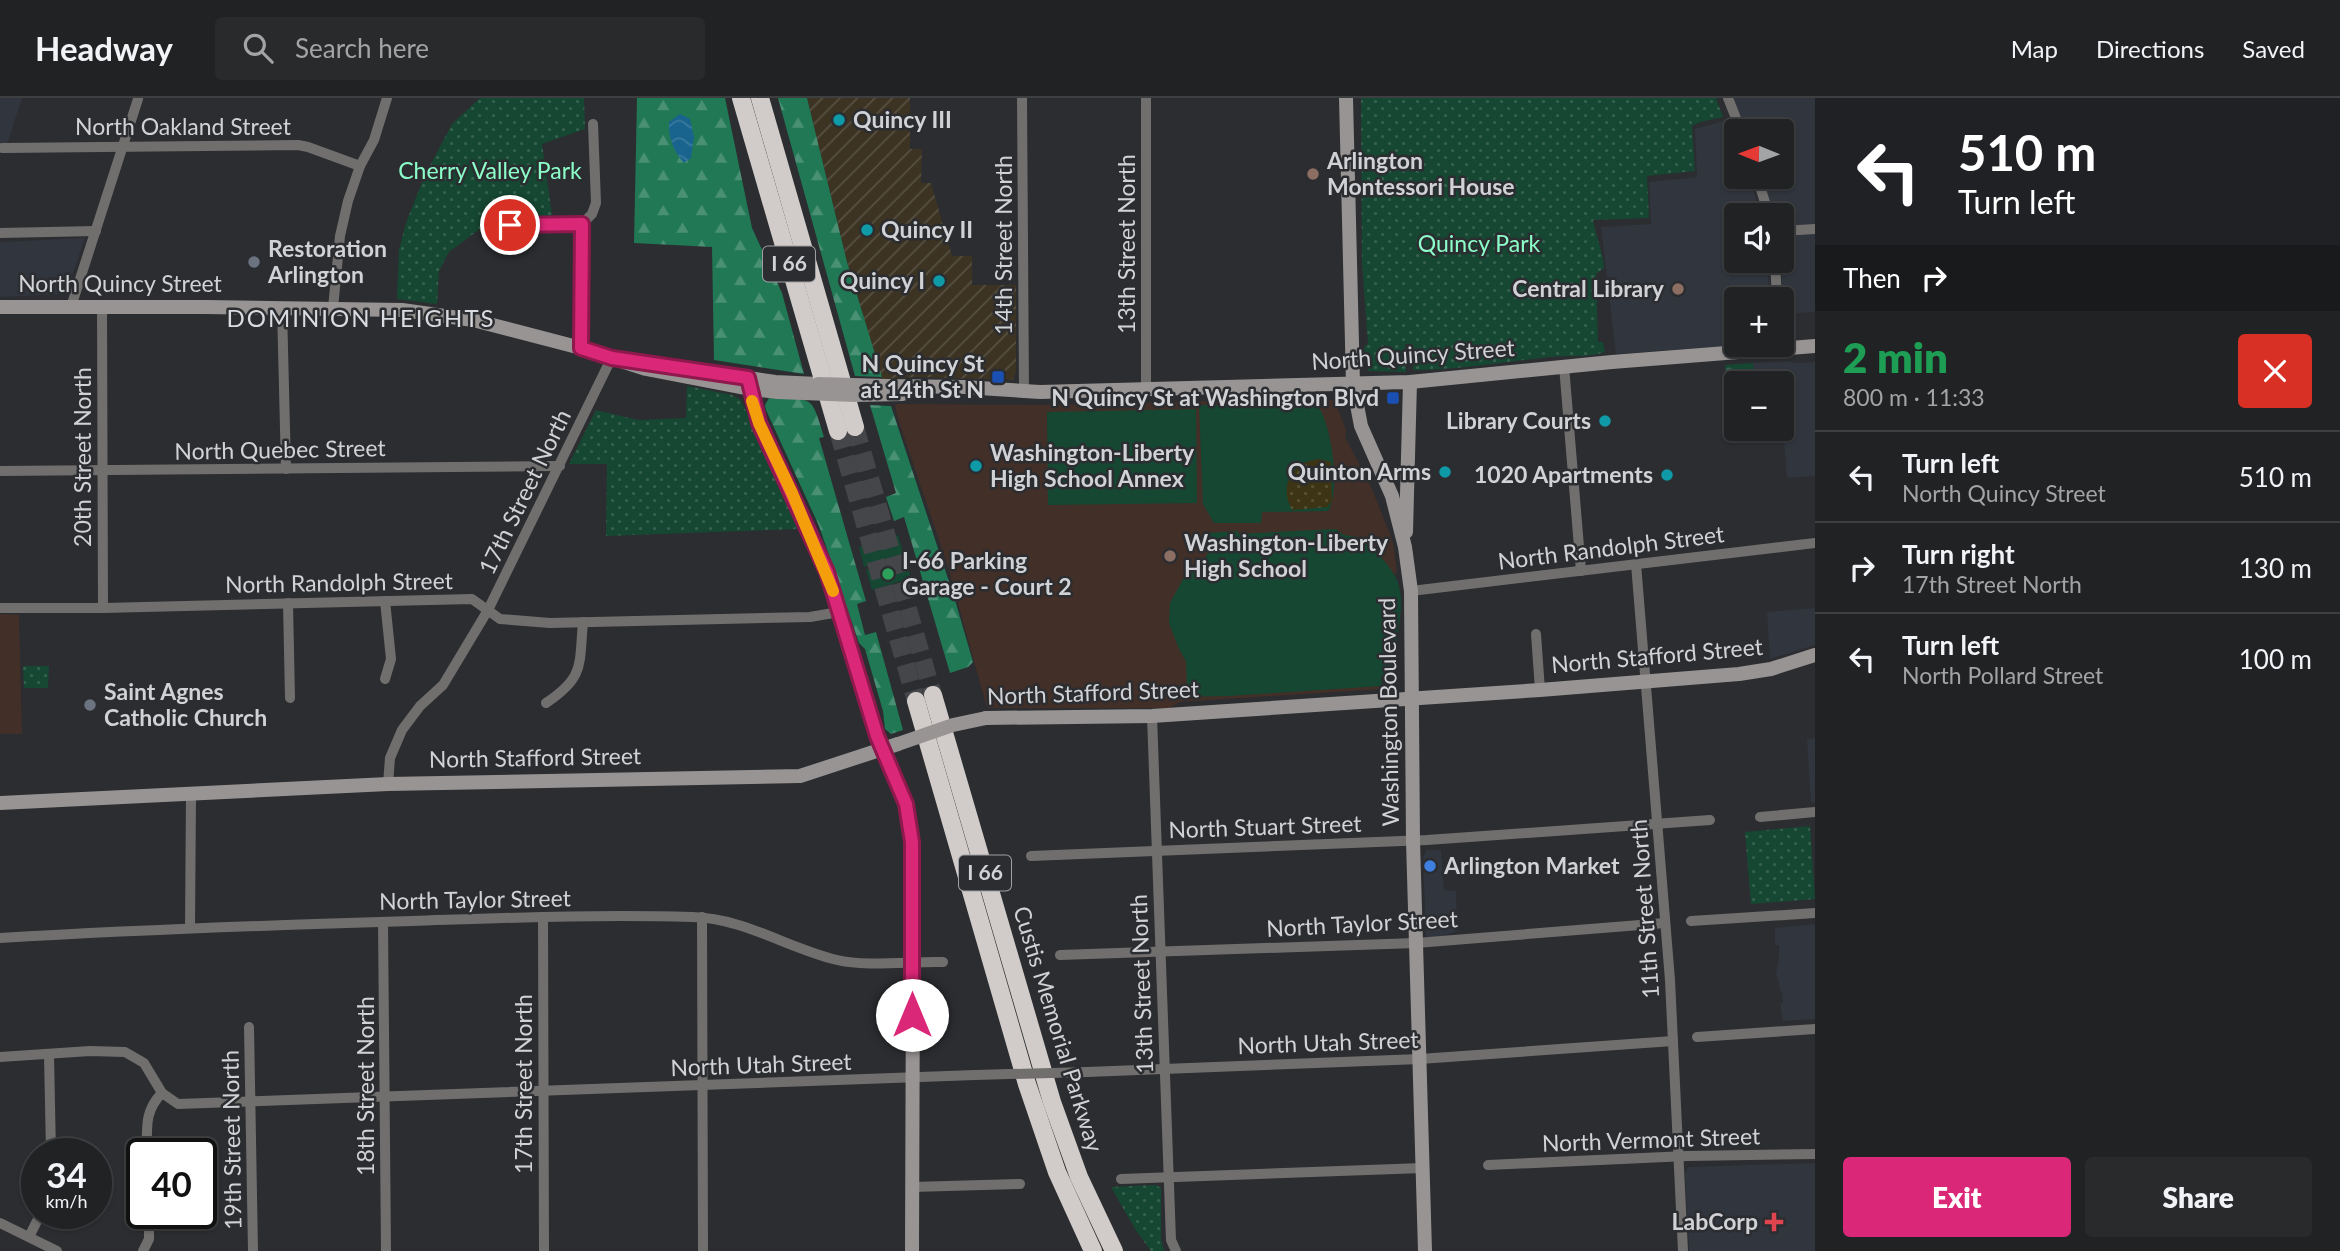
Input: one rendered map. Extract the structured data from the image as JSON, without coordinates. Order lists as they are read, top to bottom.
{
  "streets": {
    "highway": ["I 66", "Custis Memorial Parkway"],
    "main road": ["North Quincy Street", "North Stafford Street", "Washington Boulevard"],
    "street": [
      "North Oakland Street",
      "13th Street North",
      "14th Street North",
      "North Quebec Street",
      "20th Street North",
      "17th Street North",
      "North Randolph Street",
      "North Stuart Street",
      "North Taylor Street",
      "11th Street North",
      "North Utah Street",
      "18th Street North",
      "19th Street North",
      "North Vermont Street"
    ]
  },
  "crossings": [
    ["13th Street North", "North Quincy Street"],
    ["13th Street North", "North Stafford Street"],
    ["13th Street North", "North Stuart Street"],
    ["13th Street North", "North Taylor Street"],
    ["13th Street North", "North Utah Street"],
    ["14th Street North", "North Quincy Street"],
    ["North Quincy Street", "20th Street North"],
    ["North Quincy Street", "17th Street North"],
    ["North Quincy Street", "Washington Boulevard"],
    ["North Quebec Street", "20th Street North"],
    ["North Quebec Street", "17th Street North"],
    ["20th Street North", "North Randolph Street"],
    ["17th Street North", "North Randolph Street"],
    ["17th Street North", "North Stafford Street"],
    ["17th Street North", "North Taylor Street"],
    ["17th Street North", "North Utah Street"],
    ["North Randolph Street", "Washington Boulevard"],
    ["North Randolph Street", "11th Street North"],
    ["North Stafford Street", "Washington Boulevard"],
    ["North Stafford Street", "11th Street North"],
    ["Washington Boulevard", "North Stuart Street"],
    ["Washington Boulevard", "North Taylor Street"],
    ["Washington Boulevard", "North Utah Street"],
    ["North Stuart Street", "11th Street North"],
    ["North Taylor Street", "11th Street North"],
    ["North Taylor Street", "18th Street North"],
    ["11th Street North", "North Utah Street"],
    ["11th Street North", "North Vermont Street"],
    ["North Utah Street", "18th Street North"],
    ["North Utah Street", "19th Street North"]
  ],
  "districts": ["DOMINION HEIGHTS"],
  "parks": ["Cherry Valley Park", "Quincy Park"],
  "places": {
    "other": [
      "Quincy III",
      "Arlington Montessori House",
      "Quincy II",
      "Restoration Arlington",
      "Quincy I",
      "Central Library",
      "Library Courts",
      "Washington-Liberty High School Annex",
      "Quinton Arms",
      "1020 Apartments",
      "Washington-Liberty High School",
      "I-66 Parking Garage - Court 2",
      "Saint Agnes Catholic Church",
      "Arlington Market"
    ],
    "transit": ["N Quincy St at 14th St N", "N Quincy St at Washington Blvd"],
    "health": ["LabCorp"]
  },
  "north": "left",
  "page": {
    "header": "Headway",
    "search": "Search here",
    "nav": ["Map", "Directions", "Saved"],
    "turn": ["510 m", "Turn left"],
    "map_buttons": ["+", "−"],
    "then": "Then",
    "heading": ["2 min", "800 m · 11:33"],
    "list": [
      {
        "name": "Turn left",
        "note": "North Quincy Street",
        "value": "510 m"
      },
      {
        "name": "Turn right",
        "note": "17th Street North",
        "value": "130 m"
      },
      {
        "name": "Turn left",
        "note": "North Pollard Street",
        "value": "100 m"
      }
    ],
    "speed": "34 km/h",
    "limit": "40",
    "buttons": ["Exit", "Share"]
  }
}
